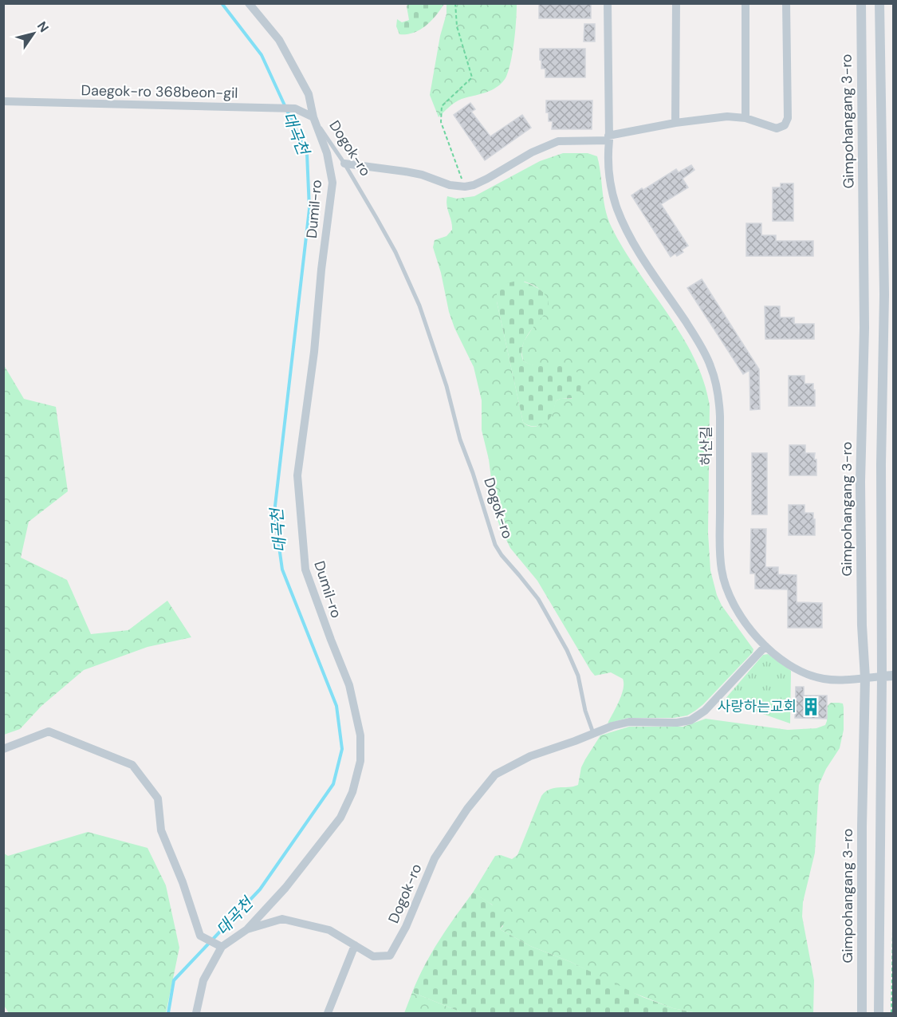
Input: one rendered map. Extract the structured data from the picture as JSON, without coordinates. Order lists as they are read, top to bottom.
{
  "streets": {
    "street": [
      "Daegok-ro 368beon-gil",
      "Gimpohangang 3-ro",
      "Dogok-ro",
      "Dumil-ro",
      "허산길"
    ]
  },
  "crossings": [
    ["Daegok-ro 368beon-gil", "Dogok-ro"],
    ["Daegok-ro 368beon-gil", "Dumil-ro"],
    ["Gimpohangang 3-ro", "허산길"],
    ["Dogok-ro", "Dumil-ro"]
  ],
  "water": ["대곡천"],
  "places": {
    "building": ["사랑하는교회"]
  },
  "north": "top right"
}
